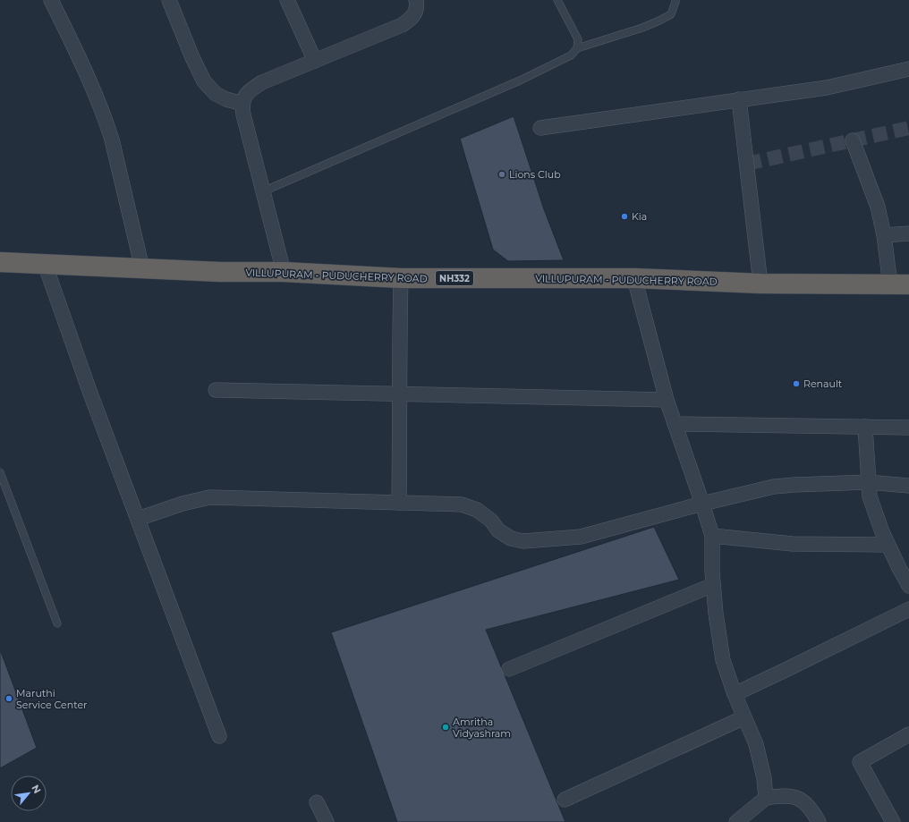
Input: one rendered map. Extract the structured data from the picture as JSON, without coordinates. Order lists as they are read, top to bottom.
{
  "streets": {
    "highway": ["VILLUPURAM - PUDUCHERRY ROAD", "NH332"]
  },
  "places": [
    "Lions Club",
    "Kia",
    "Renault",
    "Maruthi Service Center",
    "Amritha Vidyashram"
  ],
  "north": "top right"
}
